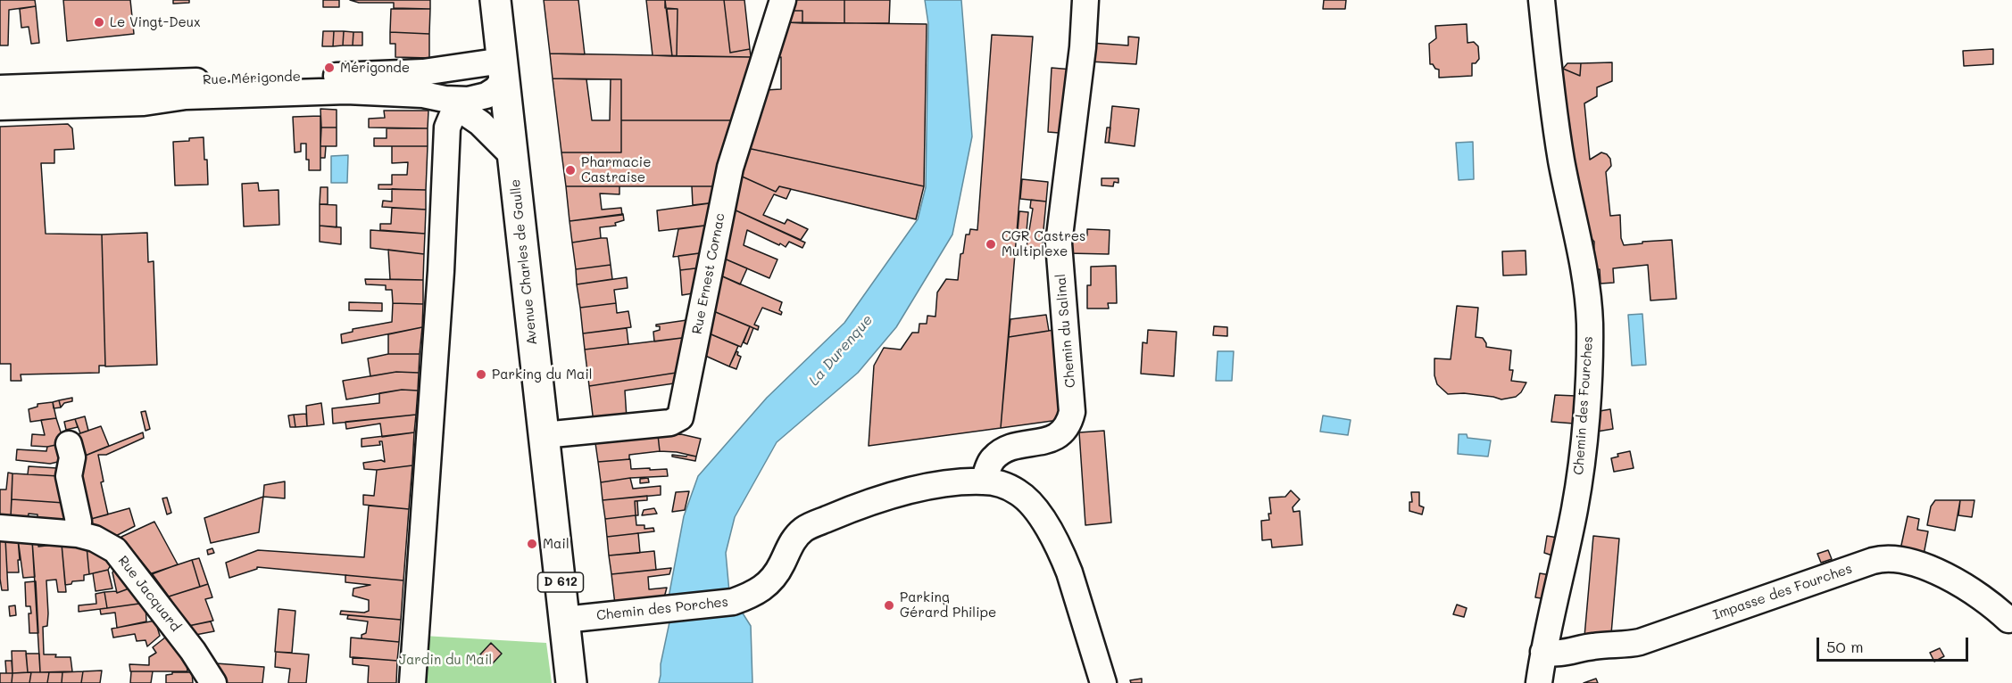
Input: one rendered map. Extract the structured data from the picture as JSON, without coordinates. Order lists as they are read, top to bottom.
{
  "streets": {
    "main road": ["Avenue Charles de Gaulle", "D 612"],
    "street": [
      "Rue Mérigonde",
      "Rue Ernest Cornac",
      "Chemin du Salinal",
      "Chemin des Fourches",
      "Impasse des Fourches",
      "Rue Jacquard",
      "Chemin des Porches"
    ]
  },
  "crossings": [
    ["Rue Mérigonde", "Avenue Charles de Gaulle"],
    ["Avenue Charles de Gaulle", "Rue Ernest Cornac"],
    ["Avenue Charles de Gaulle", "Chemin des Porches"],
    ["Chemin du Salinal", "Chemin des Porches"],
    ["Chemin des Fourches", "Impasse des Fourches"]
  ],
  "water": ["La Durenque"],
  "parks": ["Jardin du Mail"],
  "places": [
    "Le Vingt-Deux",
    "Mérigonde",
    "Pharmacie Castraise",
    "CGR Castres Multiplexe",
    "Parking du Mail",
    "Mail",
    "Parking Gérard Philipe"
  ],
  "scale_bar": "50 m"
}
